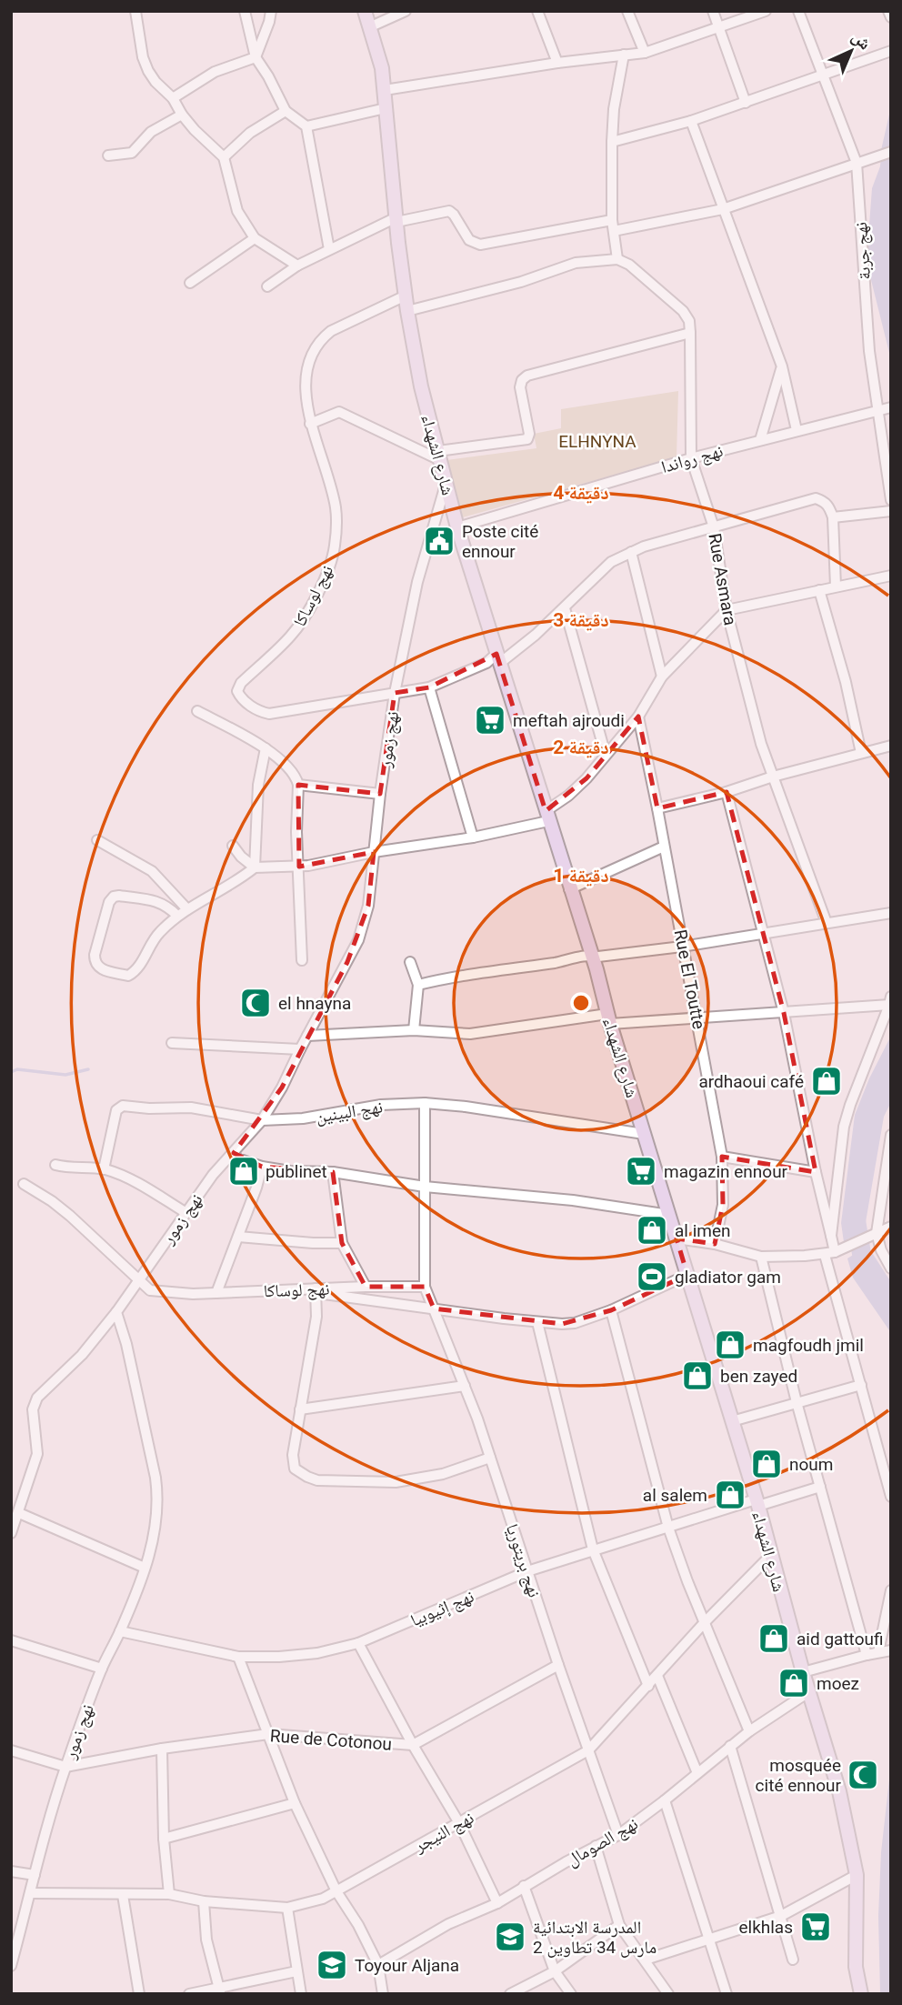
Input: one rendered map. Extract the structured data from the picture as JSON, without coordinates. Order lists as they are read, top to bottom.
{
  "streets": {
    "main road": ["شارع الشهداء"],
    "street": [
      "نهج جربة",
      "نهج رواندا",
      "Rue Asmara",
      "نهج لوساكا",
      "نهج زمور",
      "Rue El Toutte",
      "نهج البينين",
      "نهج بريتوريا",
      "نهج إثيوبيا",
      "Rue de Cotonou",
      "نهج النيجر",
      "نهج الصومال"
    ]
  },
  "crossings": [
    ["نهج جربة", "نهج رواندا"],
    ["شارع الشهداء", "نهج رواندا"],
    ["شارع الشهداء", "نهج لوساكا"],
    ["شارع الشهداء", "نهج زمور"],
    ["شارع الشهداء", "نهج البينين"],
    ["شارع الشهداء", "نهج إثيوبيا"],
    ["شارع الشهداء", "نهج النيجر"],
    ["شارع الشهداء", "نهج الصومال"],
    ["نهج رواندا", "Rue Asmara"],
    ["Rue Asmara", "نهج لوساكا"],
    ["نهج لوساكا", "نهج زمور"],
    ["نهج لوساكا", "نهج بريتوريا"],
    ["نهج زمور", "نهج البينين"],
    ["نهج زمور", "نهج إثيوبيا"],
    ["نهج زمور", "Rue de Cotonou"],
    ["نهج زمور", "نهج النيجر"],
    ["نهج بريتوريا", "نهج إثيوبيا"],
    ["نهج بريتوريا", "Rue de Cotonou"],
    ["نهج بريتوريا", "نهج النيجر"],
    ["نهج بريتوريا", "نهج الصومال"]
  ],
  "parks": ["ELHNYNA"],
  "places": {
    "public building": ["Poste cité ennour"],
    "supermarket": ["meftah ajroudi", "magazin ennour", "elkhlas"],
    "mosque": ["el hnayna", "mosquée cité ennour"],
    "shop": [
      "ardhaoui café",
      "publinet",
      "al imen",
      "magfoudh jmil",
      "ben zayed",
      "noum",
      "al salem",
      "aid gattoufi",
      "moez"
    ],
    "sports": ["gladiator gam"],
    "school or university": ["المدرسة الابتدائية 2 مارس 34 تطاوين", "Toyour Aljana"]
  },
  "north": "top right",
  "rings": [
    "4 دقيقة",
    "3 دقيقة",
    "2 دقيقة",
    "1 دقيقة"
  ]
}
